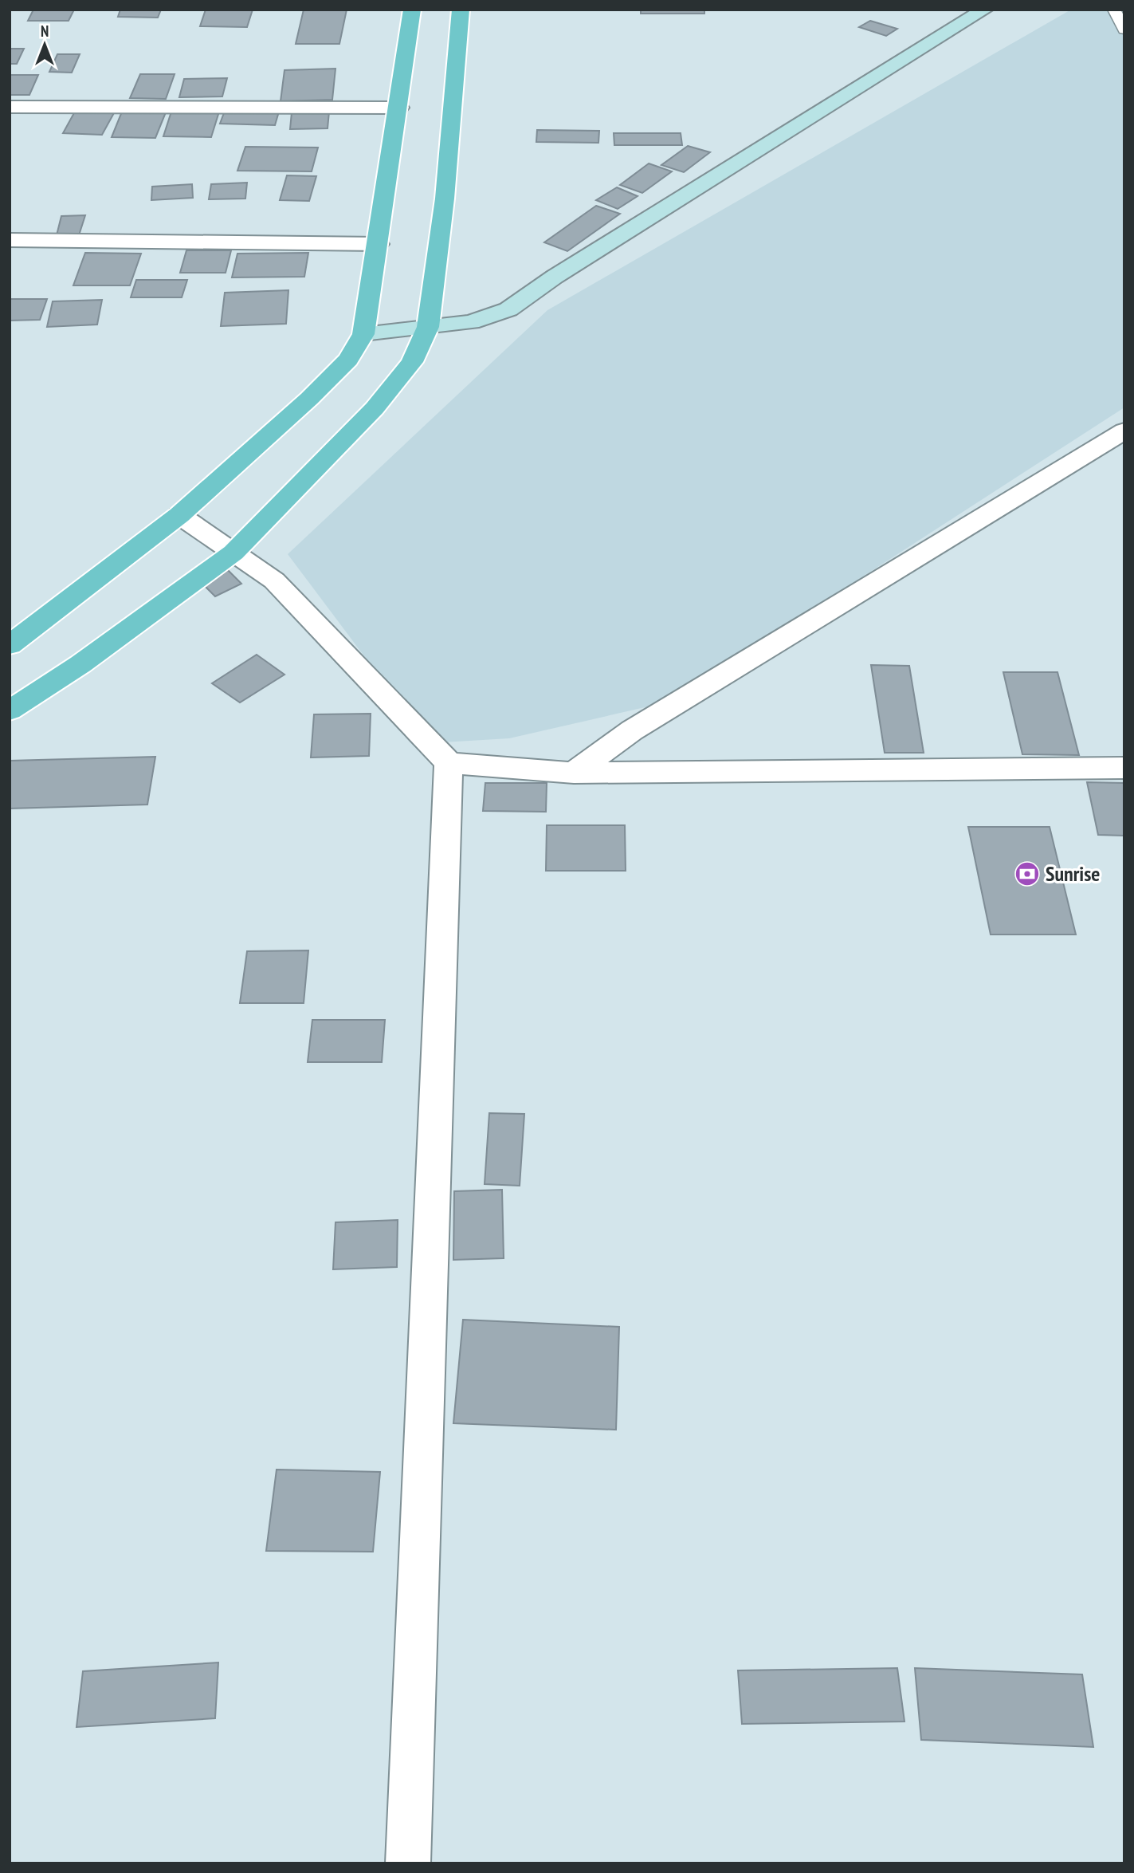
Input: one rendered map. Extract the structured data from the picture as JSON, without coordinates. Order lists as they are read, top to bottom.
{
  "places": {
    "bank": ["Sunrise"]
  },
  "north": "top"
}
